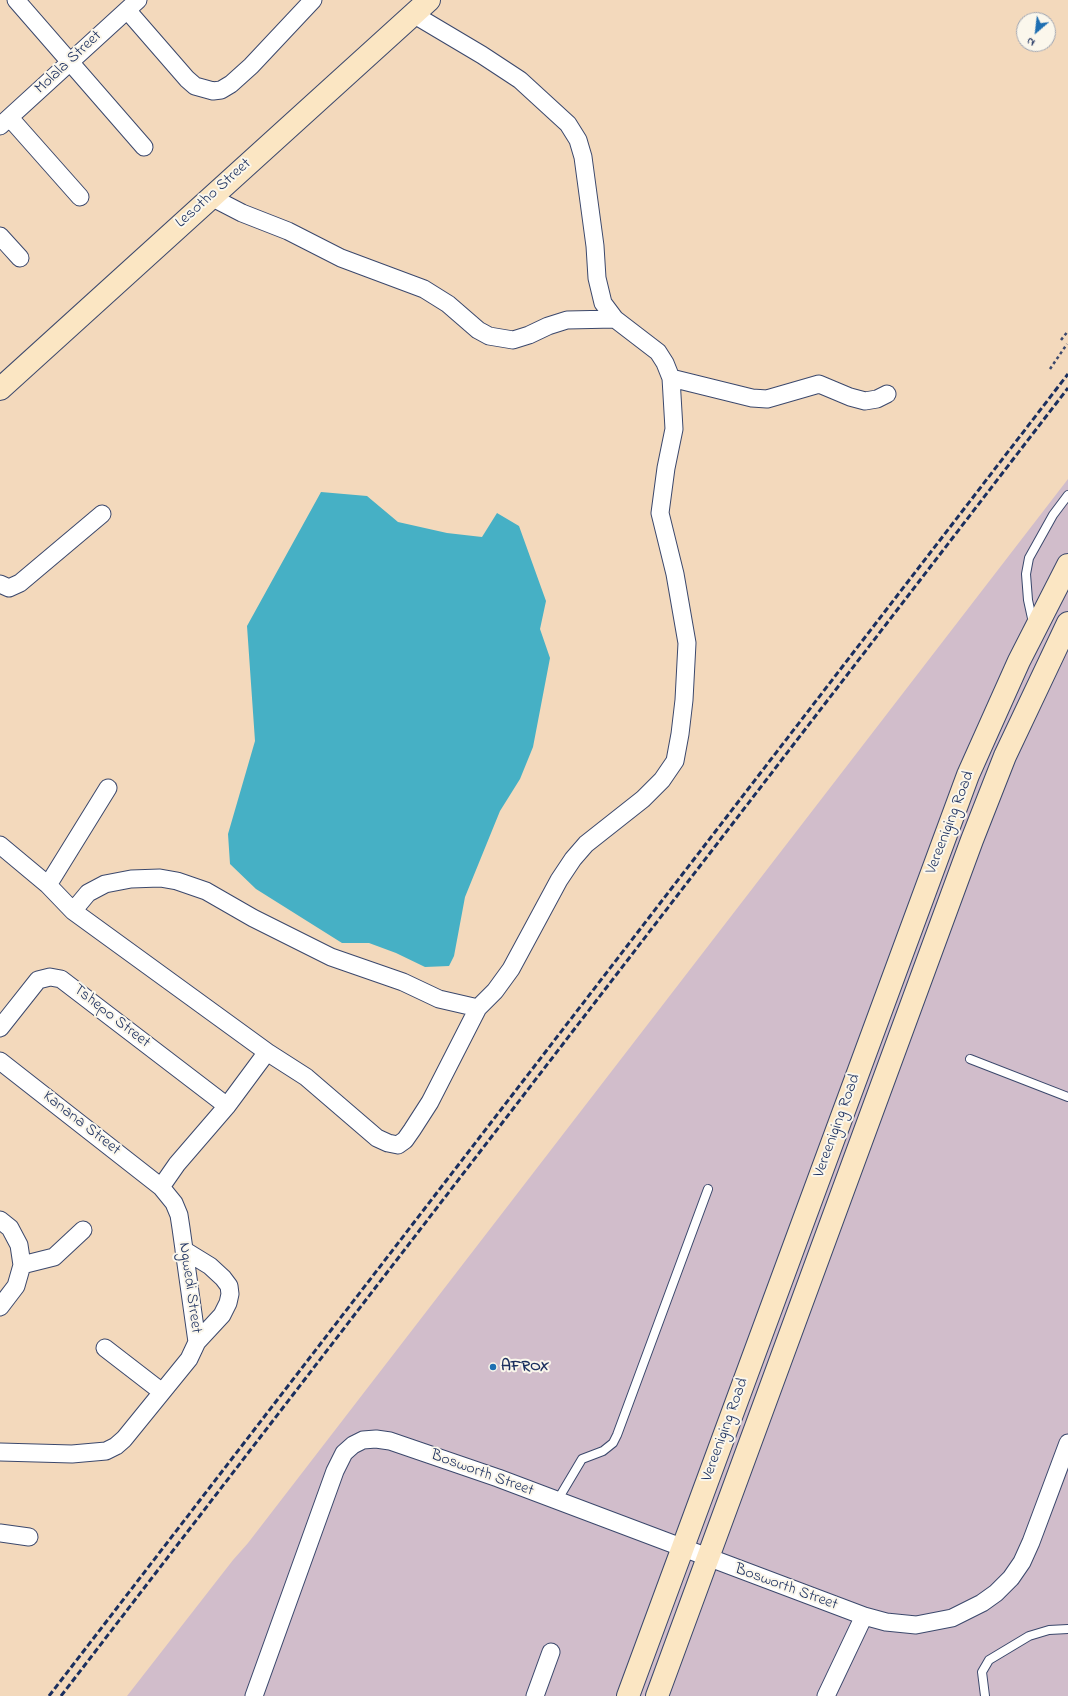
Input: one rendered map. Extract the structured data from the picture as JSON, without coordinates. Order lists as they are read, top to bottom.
{
  "streets": {
    "main road": ["Lesotho Street", "Vereeniging Road"],
    "street": [
      "Molala Street",
      "Tshepo Street",
      "Kanana Street",
      "Ngwedi Street",
      "Bosworth Street"
    ]
  },
  "crossings": [
    ["Vereeniging Road", "Bosworth Street"],
    ["Kanana Street", "Ngwedi Street"]
  ],
  "places": ["AFROX"],
  "north": "bottom left"
}
